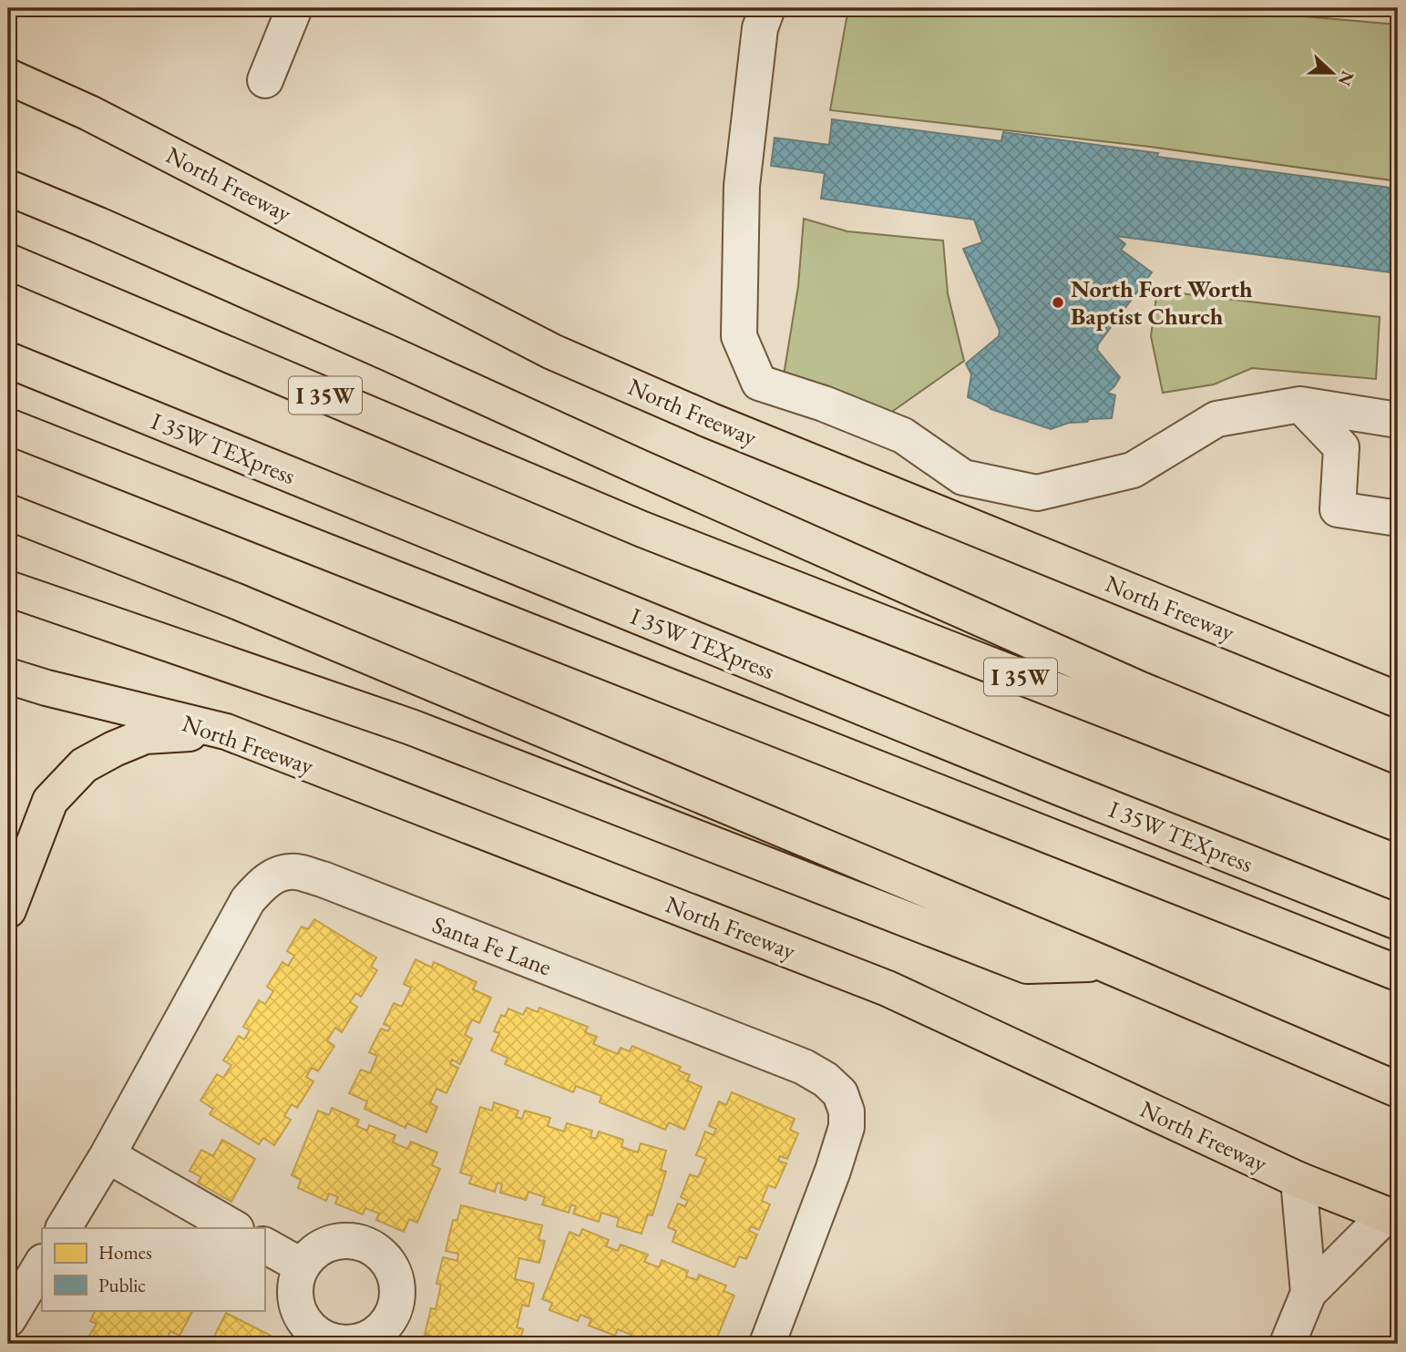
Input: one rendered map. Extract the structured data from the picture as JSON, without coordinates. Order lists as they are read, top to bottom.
{
  "streets": {
    "main road": ["North Freeway", "I 35W", "I 35W TEXpress"],
    "lane": ["Santa Fe Lane"]
  },
  "places": ["North Fort Worth Baptist Church"],
  "legend": ["Homes", "Public"],
  "north": "right"
}
